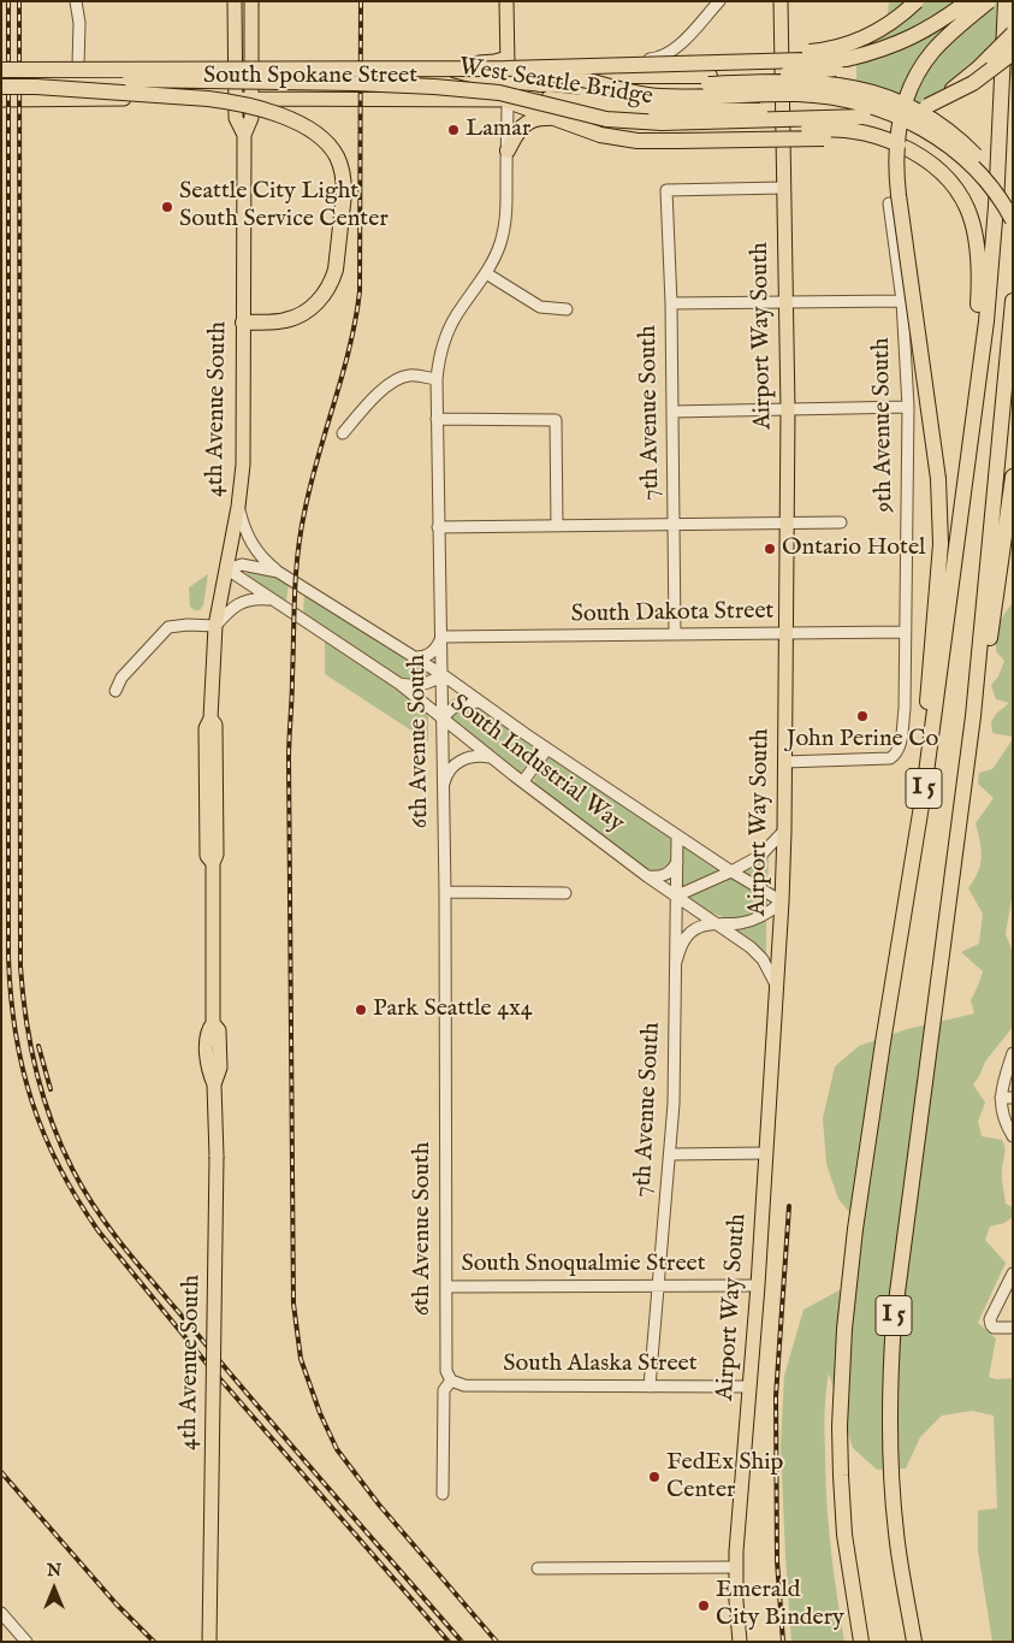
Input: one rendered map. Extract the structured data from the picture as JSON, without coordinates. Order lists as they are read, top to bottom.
{
  "streets": {
    "highway": ["West Seattle Bridge", "I 5"],
    "main road": [
      "South Spokane Street",
      "Airport Way South",
      "4th Avenue South",
      "6th Avenue South"
    ],
    "street": [
      "7th Avenue South",
      "9th Avenue South",
      "South Dakota Street",
      "South Industrial Way",
      "South Snoqualmie Street",
      "South Alaska Street"
    ]
  },
  "crossings": [
    ["South Spokane Street", "West Seattle Bridge"],
    ["South Spokane Street", "Airport Way South"],
    ["South Spokane Street", "4th Avenue South"],
    ["South Spokane Street", "6th Avenue South"],
    ["West Seattle Bridge", "6th Avenue South"],
    ["Airport Way South", "7th Avenue South"],
    ["Airport Way South", "9th Avenue South"],
    ["Airport Way South", "South Dakota Street"],
    ["Airport Way South", "South Industrial Way"],
    ["Airport Way South", "South Snoqualmie Street"],
    ["Airport Way South", "South Alaska Street"],
    ["4th Avenue South", "South Industrial Way"],
    ["7th Avenue South", "South Dakota Street"],
    ["7th Avenue South", "South Industrial Way"],
    ["7th Avenue South", "South Snoqualmie Street"],
    ["7th Avenue South", "South Alaska Street"],
    ["9th Avenue South", "South Dakota Street"],
    ["South Dakota Street", "6th Avenue South"],
    ["6th Avenue South", "South Industrial Way"],
    ["6th Avenue South", "South Snoqualmie Street"],
    ["6th Avenue South", "South Alaska Street"]
  ],
  "places": [
    "Lamar",
    "Seattle City Light South Service Center",
    "Ontario Hotel",
    "John Perine Co",
    "Park Seattle 4x4",
    "FedEx Ship Center",
    "Emerald City Bindery"
  ],
  "north": "top"
}
